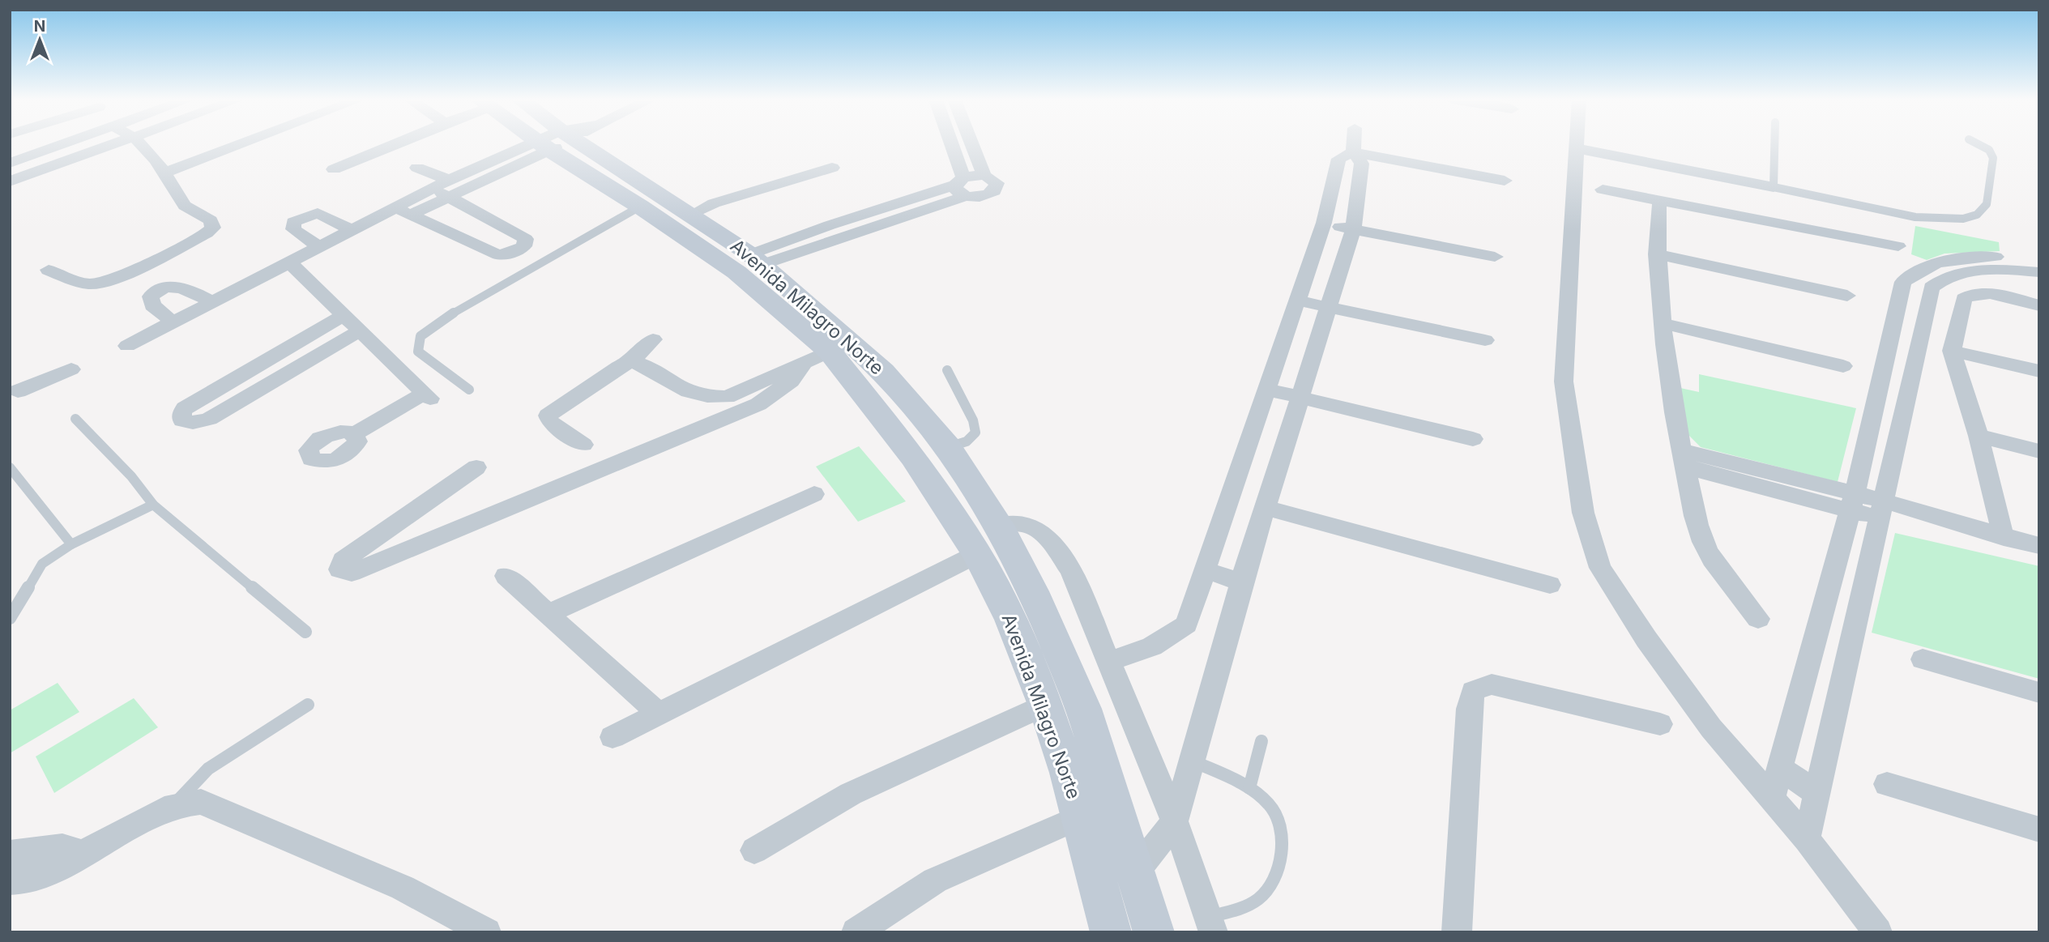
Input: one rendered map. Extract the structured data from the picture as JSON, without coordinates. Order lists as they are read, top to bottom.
{
  "streets": {
    "main road": ["Avenida Milagro Norte"]
  },
  "north": "top"
}
